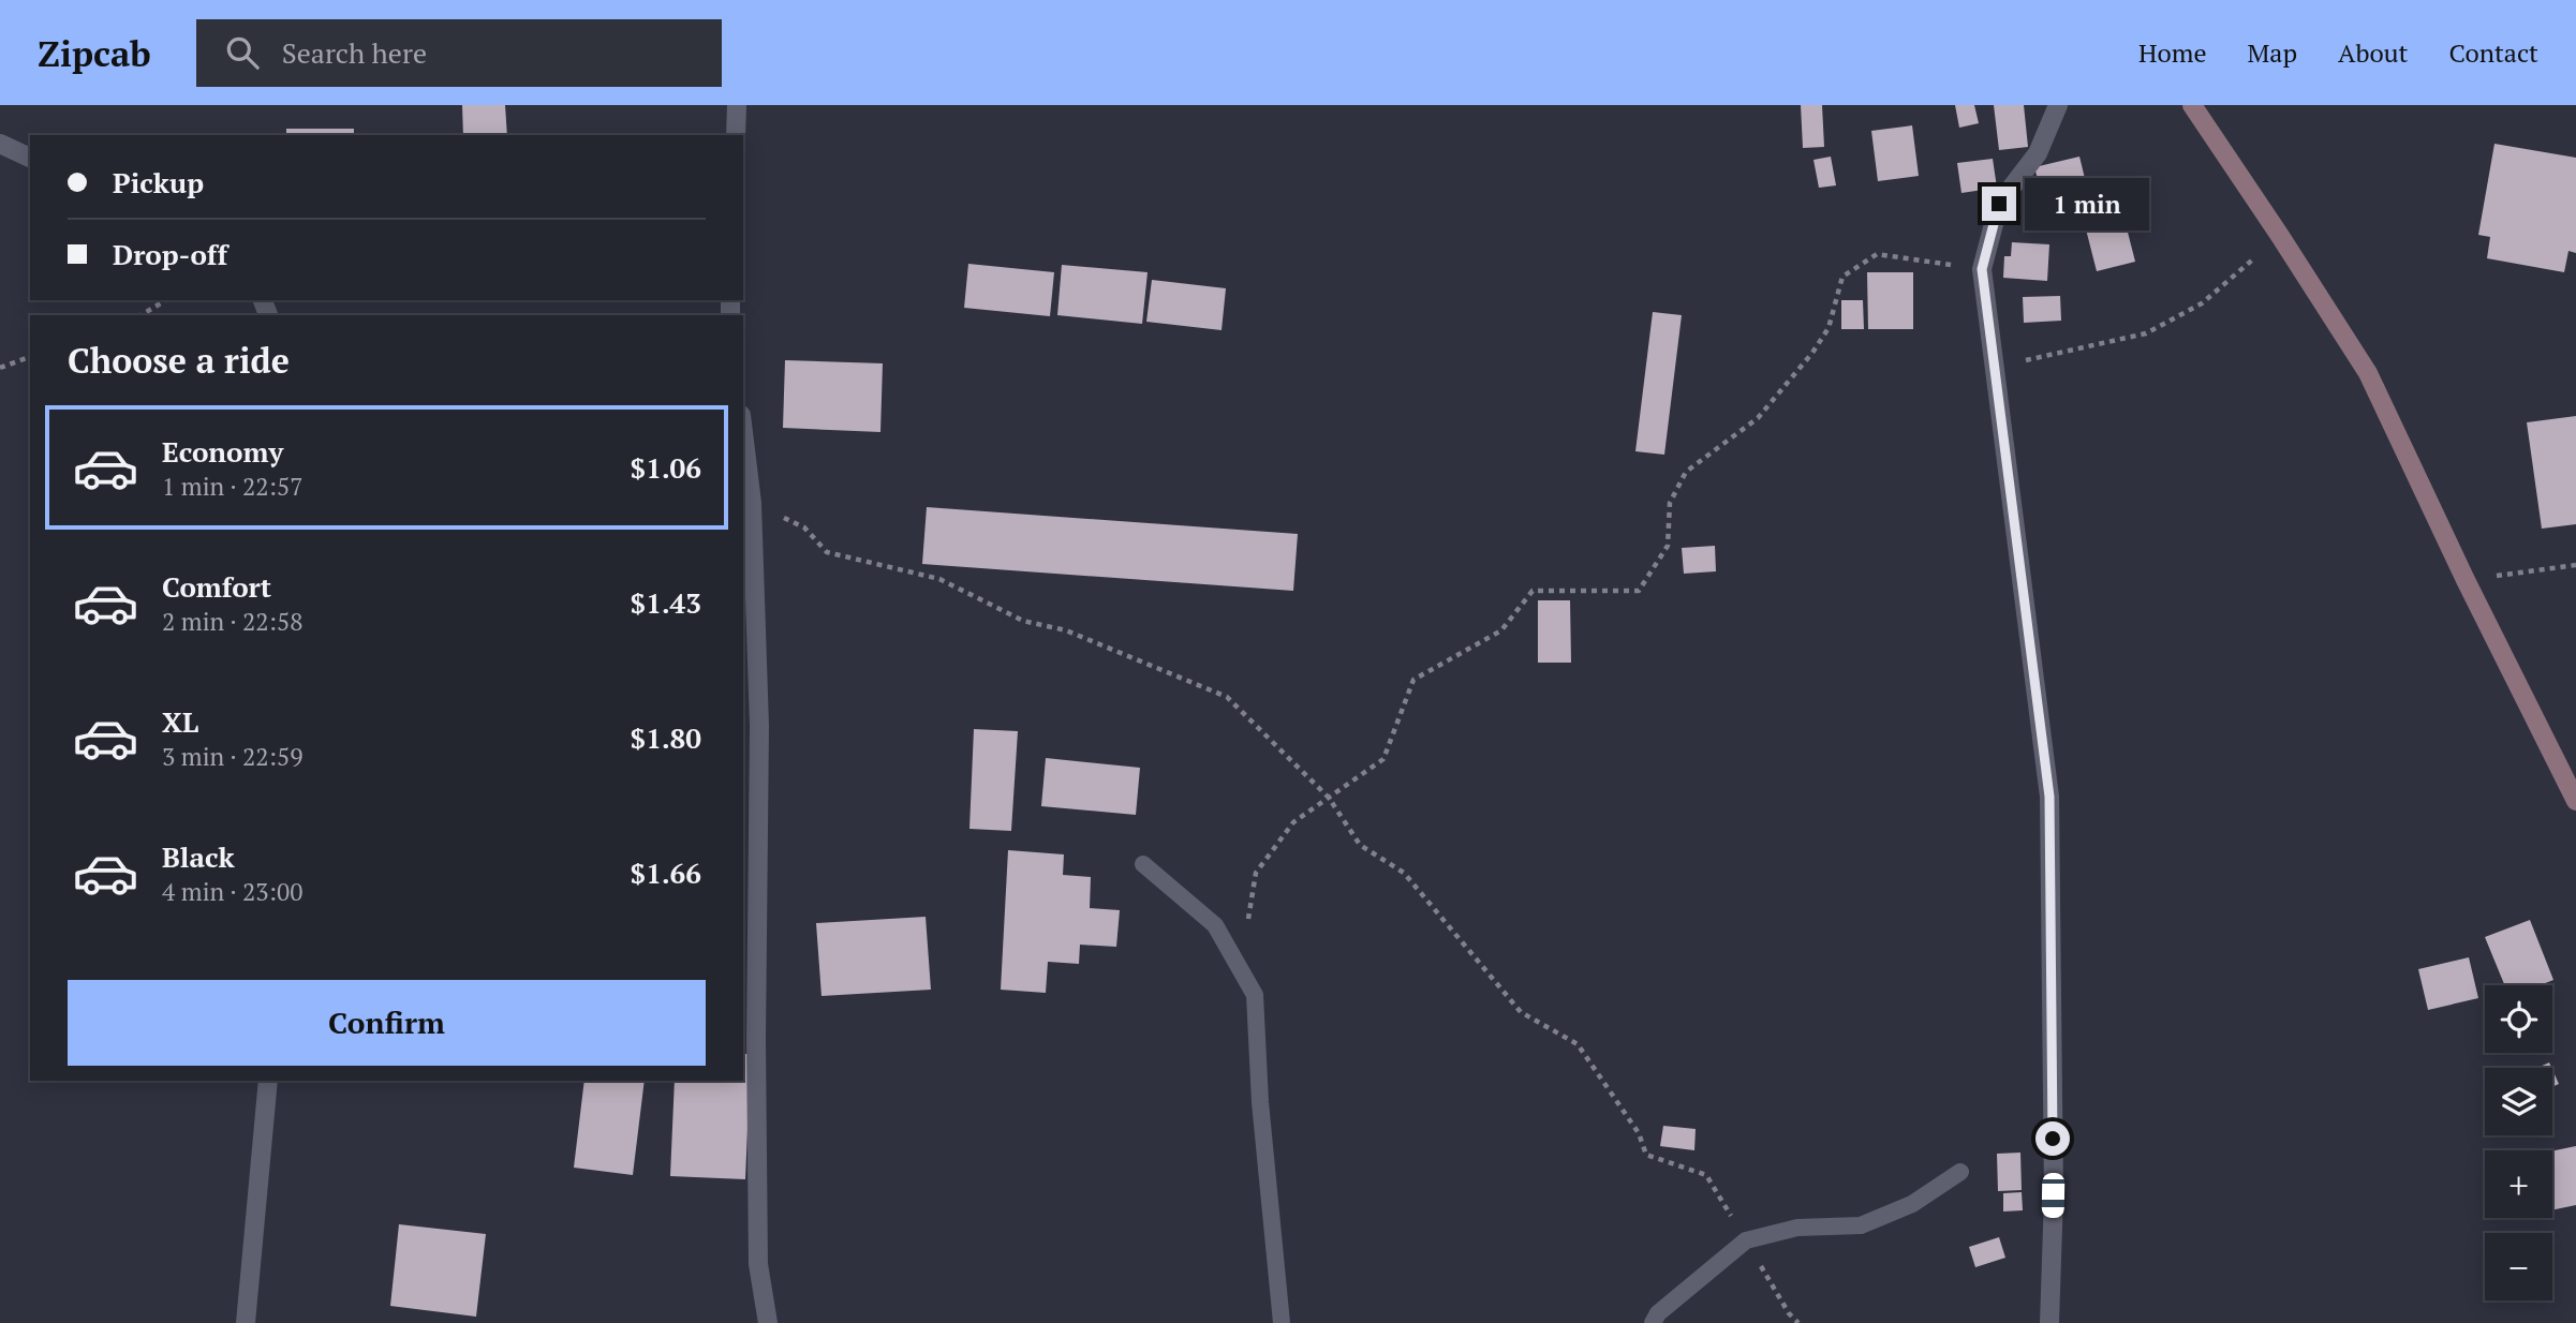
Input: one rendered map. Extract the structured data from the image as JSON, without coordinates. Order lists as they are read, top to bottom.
{
  "page": {
    "header": "Zipcab",
    "search": "Search here",
    "nav": [
      "Home",
      "Map",
      "About",
      "Contact"
    ],
    "banner": ["Pickup", "Drop-off"],
    "bubble": "1 min",
    "heading": "Choose a ride",
    "list": [
      {
        "name": "Economy",
        "note": "1 min · 22:57",
        "value": "$1.06"
      },
      {
        "name": "Comfort",
        "note": "2 min · 22:58",
        "value": "$1.43"
      },
      {
        "name": "XL",
        "note": "3 min · 22:59",
        "value": "$1.80"
      },
      {
        "name": "Black",
        "note": "4 min · 23:00",
        "value": "$1.66"
      }
    ],
    "buttons": "Confirm",
    "map_buttons": ["+", "−"]
  }
}
